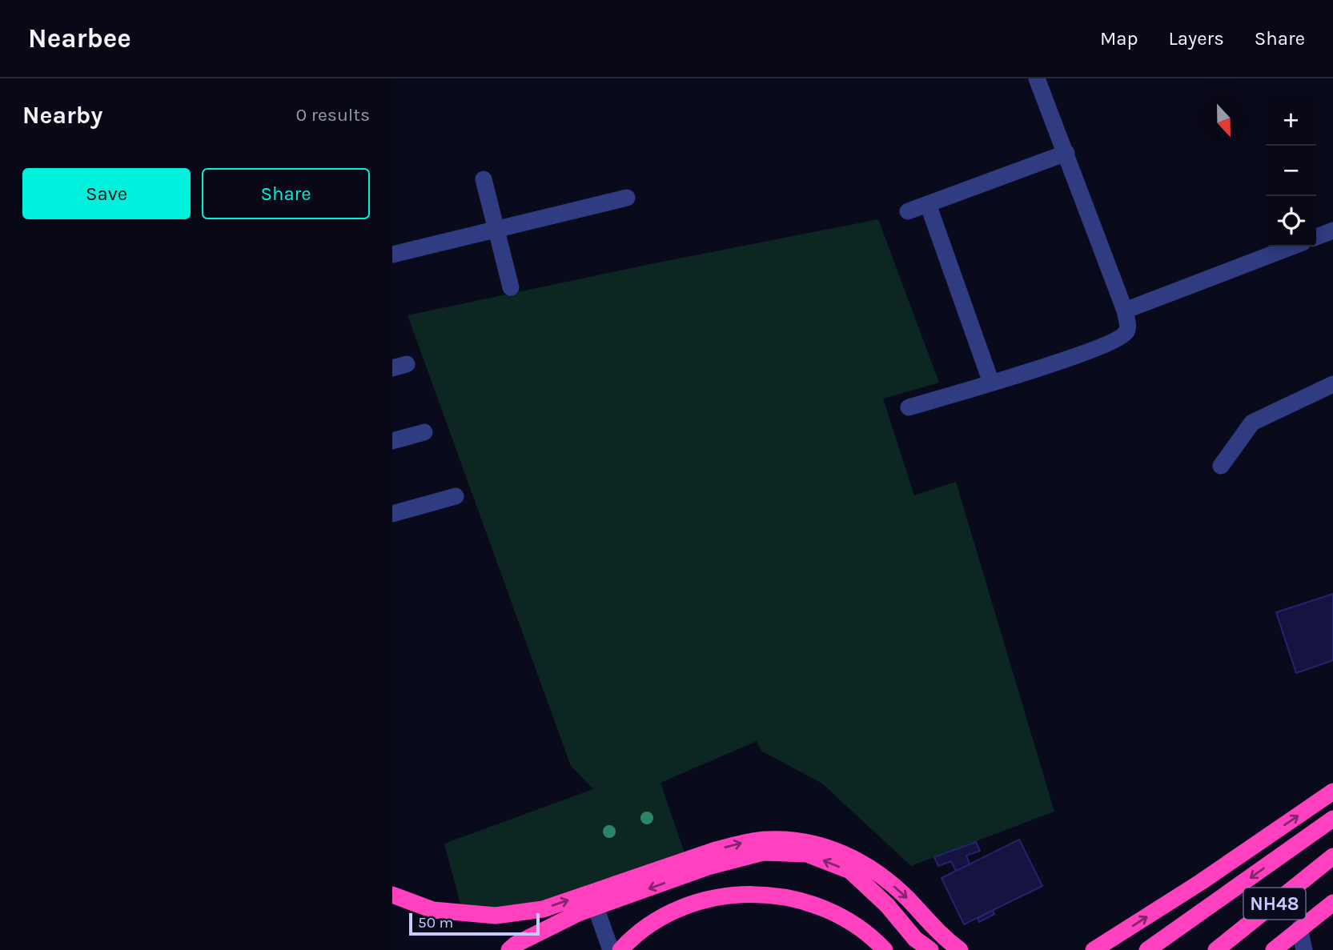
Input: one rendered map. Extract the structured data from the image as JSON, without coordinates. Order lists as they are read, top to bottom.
{
  "streets": {
    "highway": ["NH48"]
  },
  "scale_bar": "50 m",
  "north": "bottom",
  "page": {
    "header": "Nearbee",
    "nav": ["Map", "Layers", "Share"],
    "heading": ["Nearby", "0 results"],
    "map_buttons": ["+", "−"],
    "buttons": ["Save", "Share"],
    "scale": "50 m"
  }
}
